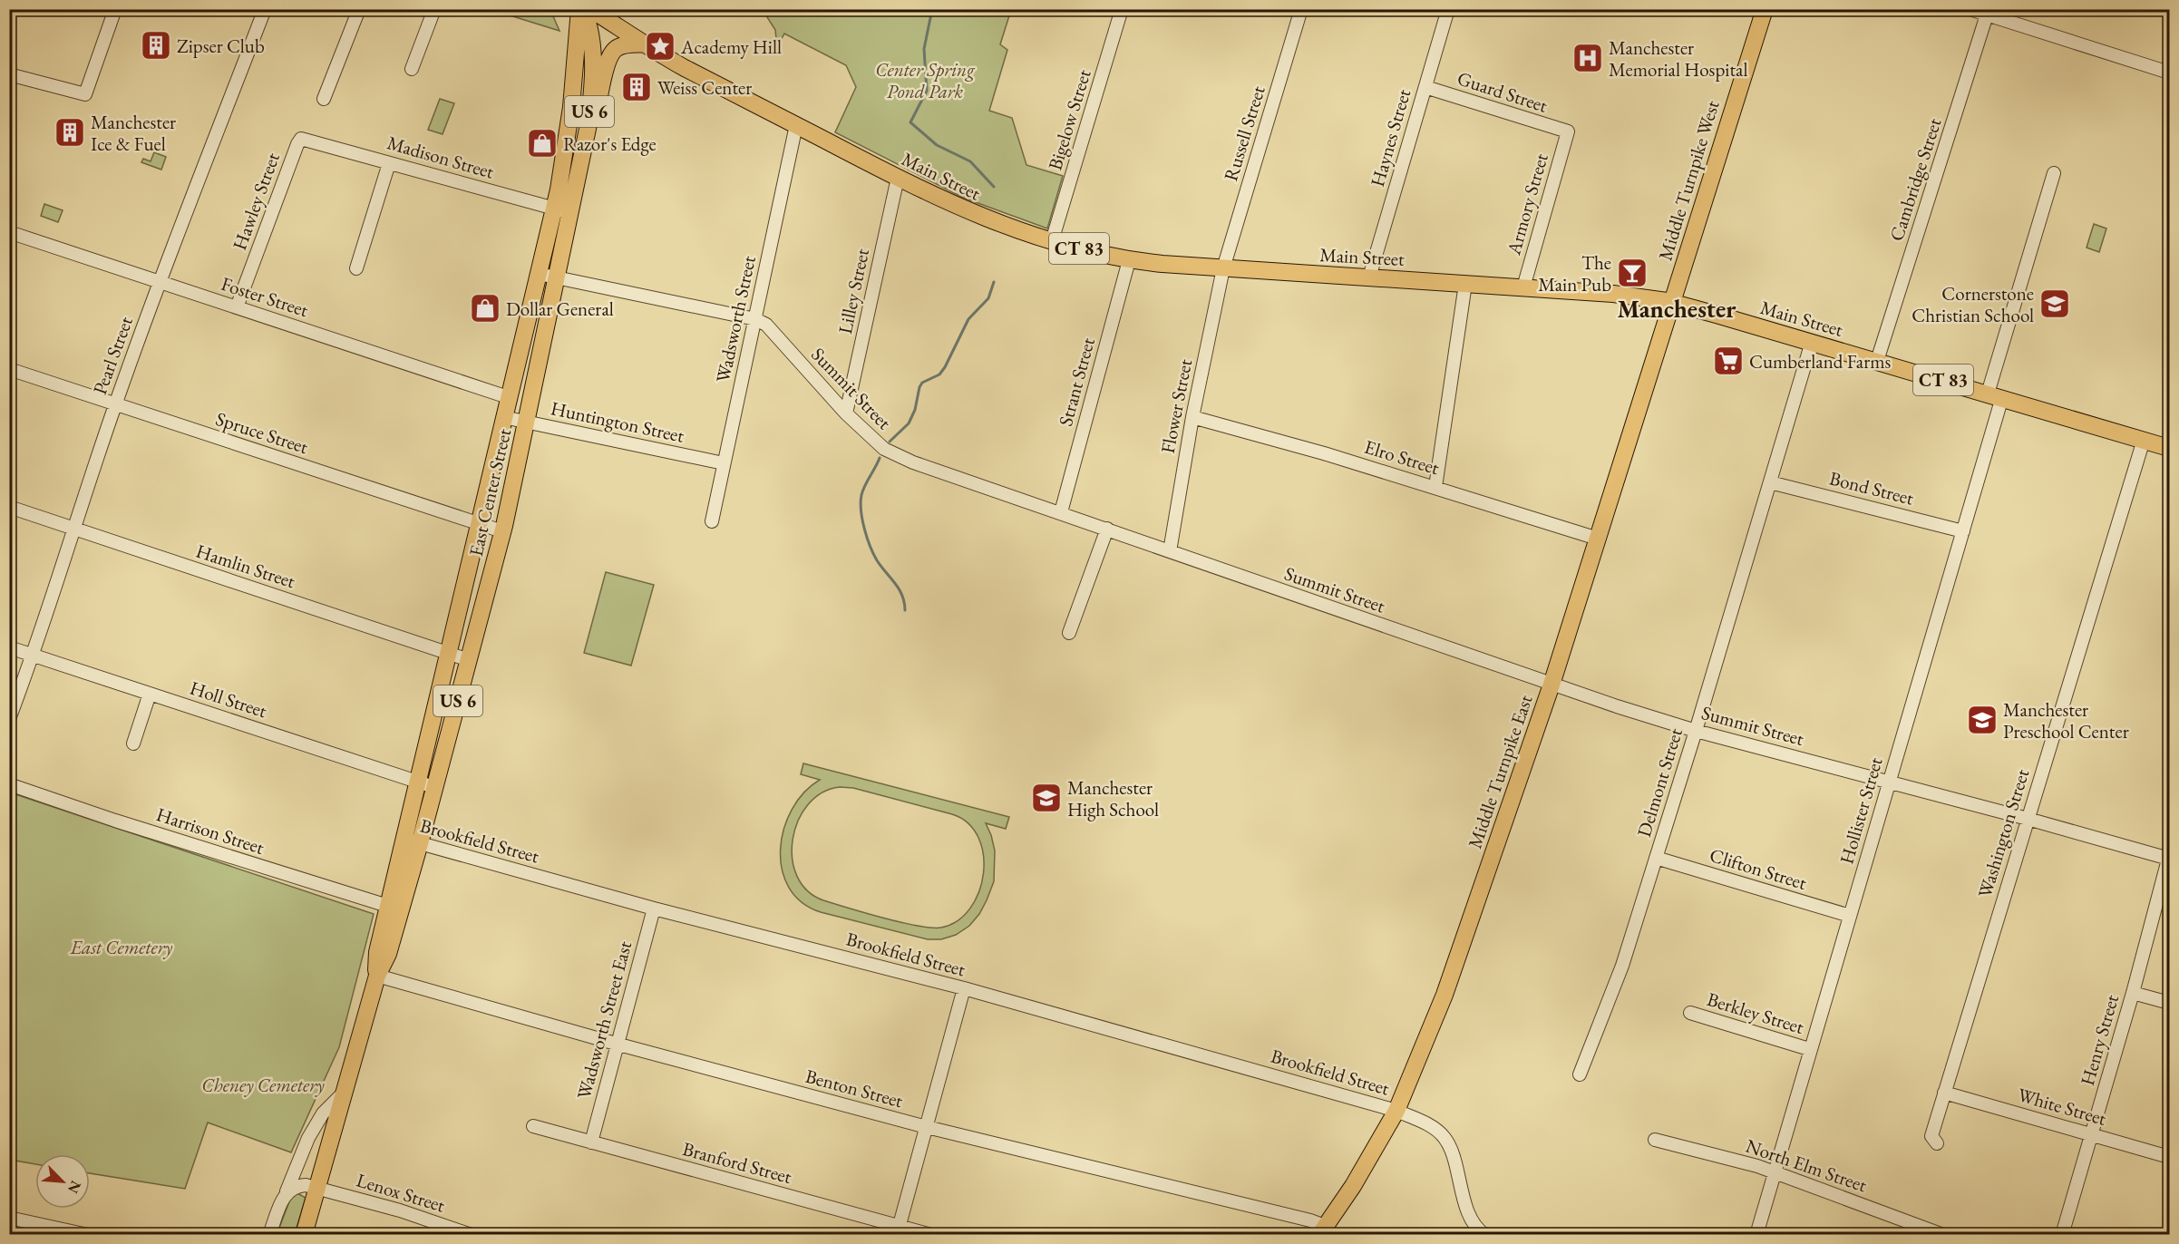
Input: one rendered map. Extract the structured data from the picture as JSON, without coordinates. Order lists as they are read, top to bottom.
{
  "streets": {
    "main road": [
      "US 6",
      "Main Street",
      "Middle Turnpike West",
      "CT 83",
      "East Center Street",
      "Middle Turnpike East"
    ],
    "street": [
      "Guard Street",
      "Bigelow Street",
      "Russell Street",
      "Haynes Street",
      "Madison Street",
      "Cambridge Street",
      "Hawley Street",
      "Armory Street",
      "Lilley Street",
      "Foster Street",
      "Wadsworth Street",
      "Pearl Street",
      "Strant Street",
      "Summit Street",
      "Flower Street",
      "Huntington Street",
      "Spruce Street",
      "Elro Street",
      "Bond Street",
      "Hamlin Street",
      "Holl Street",
      "Delmont Street",
      "Hollister Street",
      "Harrison Street",
      "Washington Street",
      "Brookfield Street",
      "Clifton Street",
      "Berkley Street",
      "Wadsworth Street East",
      "Henry Street",
      "Benton Street",
      "White Street",
      "Branford Street",
      "North Elm Street",
      "Lenox Street"
    ]
  },
  "crossings": [
    ["Guard Street", "Haynes Street"],
    ["Guard Street", "Armory Street"],
    ["Bigelow Street", "Main Street"],
    ["Russell Street", "Main Street"],
    ["Russell Street", "Flower Street"],
    ["Haynes Street", "Main Street"],
    ["Madison Street", "Hawley Street"],
    ["Madison Street", "East Center Street"],
    ["Main Street", "Cambridge Street"],
    ["Main Street", "Middle Turnpike West"],
    ["Main Street", "Armory Street"],
    ["Main Street", "Lilley Street"],
    ["Main Street", "Wadsworth Street"],
    ["Main Street", "Strant Street"],
    ["Main Street", "Flower Street"],
    ["Main Street", "Middle Turnpike East"],
    ["Main Street", "Delmont Street"],
    ["Main Street", "Hollister Street"],
    ["Main Street", "Washington Street"],
    ["Middle Turnpike West", "Middle Turnpike East"],
    ["Hawley Street", "Foster Street"],
    ["Lilley Street", "Summit Street"],
    ["Foster Street", "Pearl Street"],
    ["Foster Street", "East Center Street"],
    ["Wadsworth Street", "Summit Street"],
    ["Wadsworth Street", "Huntington Street"],
    ["Pearl Street", "Spruce Street"],
    ["Pearl Street", "Hamlin Street"],
    ["Pearl Street", "Holl Street"],
    ["Strant Street", "Summit Street"],
    ["Summit Street", "Flower Street"],
    ["Summit Street", "East Center Street"],
    ["Summit Street", "Middle Turnpike East"],
    ["Summit Street", "Delmont Street"],
    ["Summit Street", "Hollister Street"],
    ["Summit Street", "Washington Street"],
    ["Summit Street", "Henry Street"],
    ["Flower Street", "Elro Street"],
    ["Huntington Street", "East Center Street"],
    ["Spruce Street", "East Center Street"],
    ["Elro Street", "Middle Turnpike East"],
    ["Bond Street", "Delmont Street"],
    ["Bond Street", "Hollister Street"],
    ["East Center Street", "Hamlin Street"],
    ["East Center Street", "Holl Street"],
    ["East Center Street", "Harrison Street"],
    ["East Center Street", "Brookfield Street"],
    ["East Center Street", "Benton Street"],
    ["East Center Street", "Lenox Street"],
    ["Middle Turnpike East", "Brookfield Street"],
    ["Middle Turnpike East", "Benton Street"],
    ["Delmont Street", "Clifton Street"],
    ["Hollister Street", "Clifton Street"],
    ["Hollister Street", "Berkley Street"],
    ["Hollister Street", "North Elm Street"],
    ["Washington Street", "White Street"],
    ["Brookfield Street", "Wadsworth Street East"],
    ["Wadsworth Street East", "Benton Street"],
    ["Wadsworth Street East", "Branford Street"],
    ["Henry Street", "White Street"]
  ],
  "districts": ["Manchester"],
  "parks": ["Center Spring Pond Park", "East Cemetery", "Cheney Cemetery"],
  "places": {
    "building": ["Zipser Club", "Weiss Center", "Manchester Ice & Fuel"],
    "place": ["Academy Hill"],
    "hospital": ["Manchester Memorial Hospital"],
    "shop": ["Razor's Edge", "Dollar General"],
    "bar": ["The Main Pub"],
    "school or university": ["Cornerstone Christian School", "Manchester Preschool Center", "Manchester High School"],
    "supermarket": ["Cumberland Farms"]
  },
  "north": "bottom right"
}
